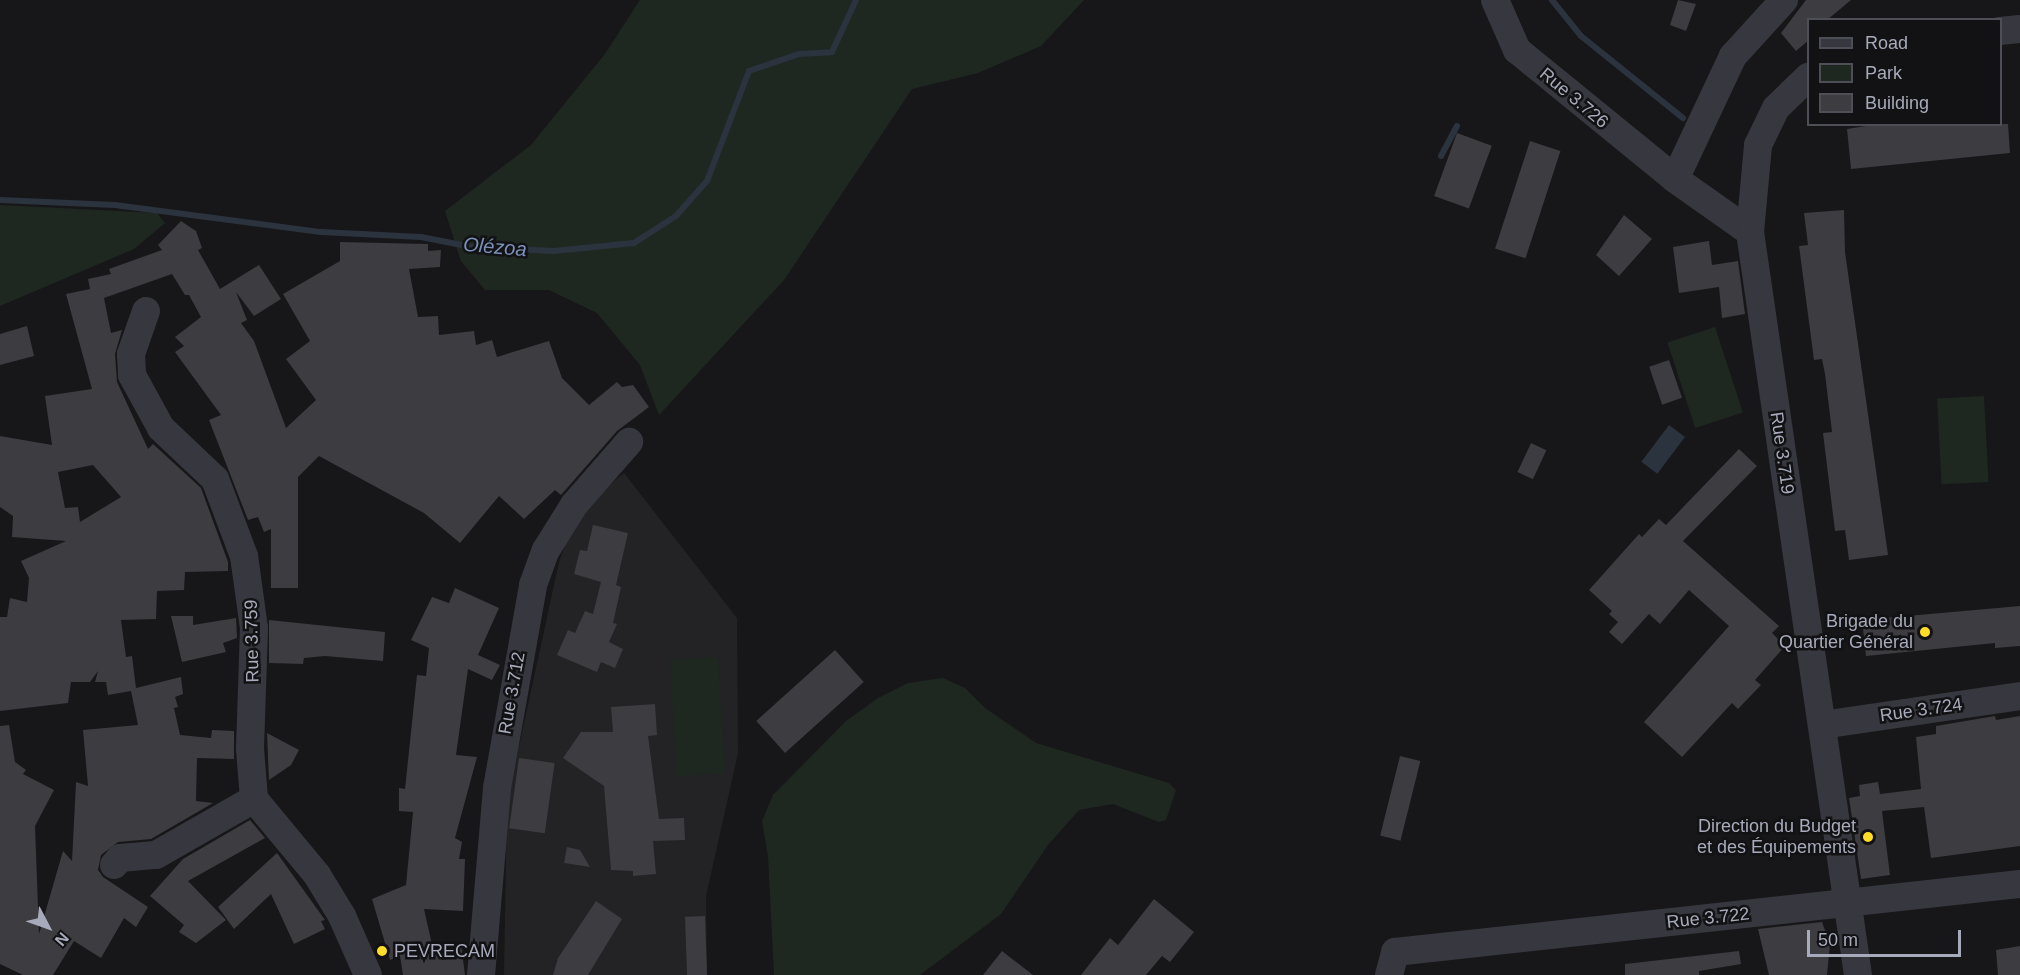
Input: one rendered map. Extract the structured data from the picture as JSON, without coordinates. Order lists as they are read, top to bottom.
{
  "streets": {
    "street": [
      "Rue 3.726",
      "Rue 3.719",
      "Rue 3.759",
      "Rue 3.712",
      "Rue 3.724",
      "Rue 3.722"
    ]
  },
  "crossings": [
    ["Rue 3.719", "Rue 3.724"],
    ["Rue 3.719", "Rue 3.722"]
  ],
  "water": ["Olézoa"],
  "places": ["Brigade du Quartier Général", "Direction du Budget et des Équipements", "PEVRECAM"],
  "legend": ["Road", "Park", "Building"],
  "scale_bar": "50 m",
  "north": "bottom right"
}
